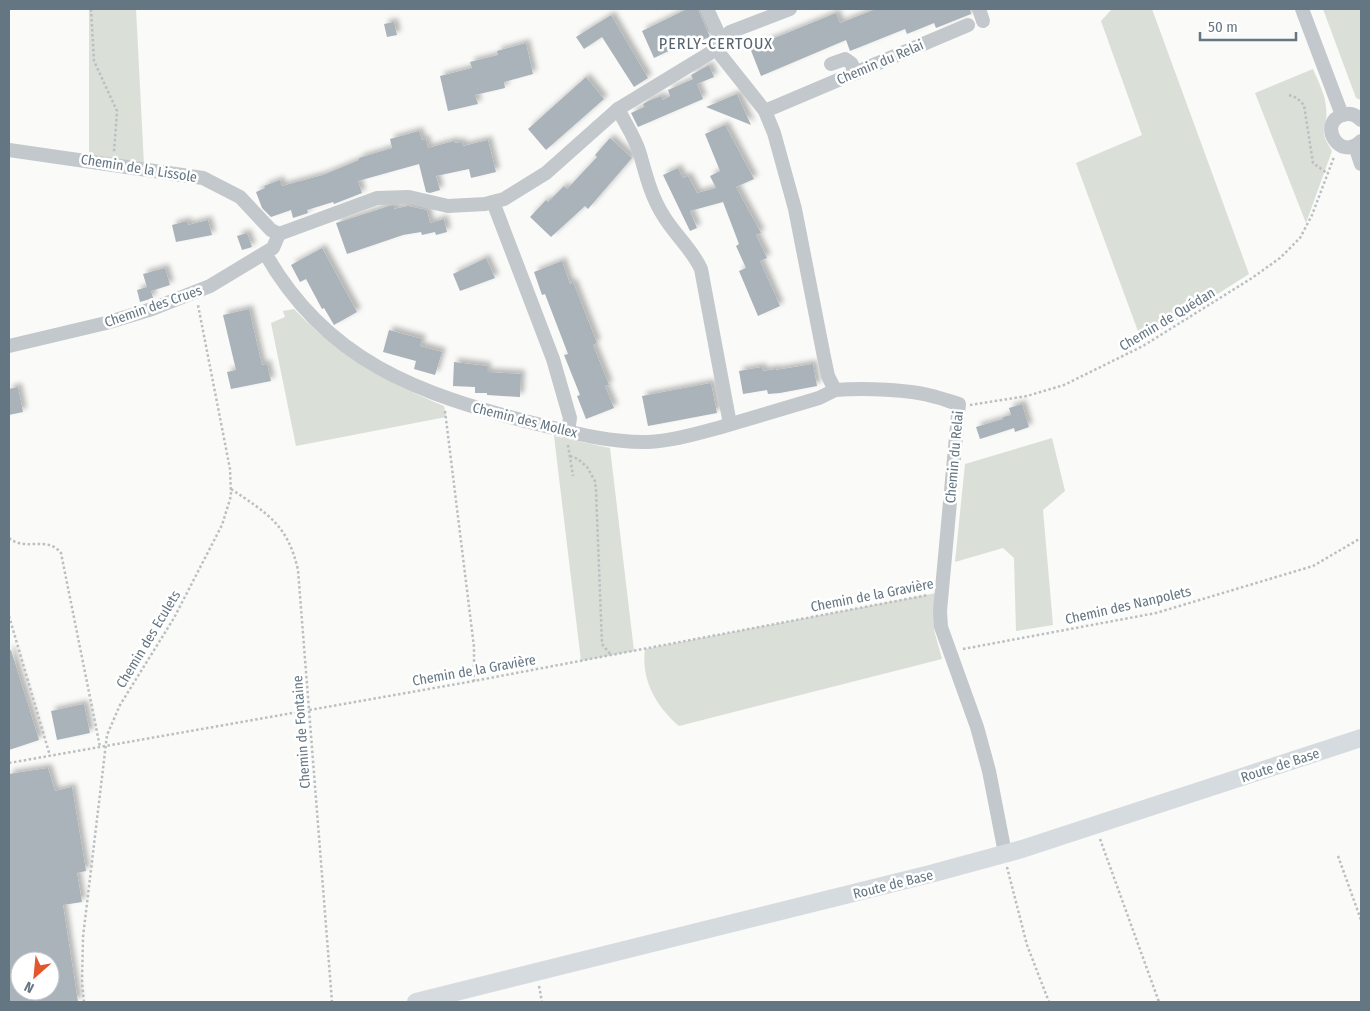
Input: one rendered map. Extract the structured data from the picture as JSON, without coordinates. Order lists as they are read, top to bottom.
{
  "streets": {
    "main road": ["Route de Base"],
    "street": [
      "Chemin du Relai",
      "Chemin de la Lissole",
      "Chemin des Crues",
      "Chemin des Mollex"
    ],
    "path": [
      "Chemin de Quédan",
      "Chemin de la Gravière",
      "Chemin des Nanpolets",
      "Chemin des Eculets",
      "Chemin de Fontaine"
    ]
  },
  "crossings": [
    ["Chemin du Relai", "Chemin de Quédan"],
    ["Chemin du Relai", "Chemin des Mollex"],
    ["Chemin du Relai", "Chemin de la Gravière"],
    ["Chemin du Relai", "Chemin des Nanpolets"],
    ["Chemin du Relai", "Route de Base"],
    ["Chemin de la Lissole", "Chemin des Crues"],
    ["Chemin des Crues", "Chemin des Mollex"],
    ["Chemin des Crues", "Chemin des Eculets"],
    ["Chemin de la Gravière", "Chemin des Eculets"],
    ["Chemin de la Gravière", "Chemin de Fontaine"],
    ["Chemin des Eculets", "Chemin de Fontaine"]
  ],
  "districts": ["PERLY-CERTOUX"],
  "scale_bar": "50 m",
  "north": "bottom left"
}
